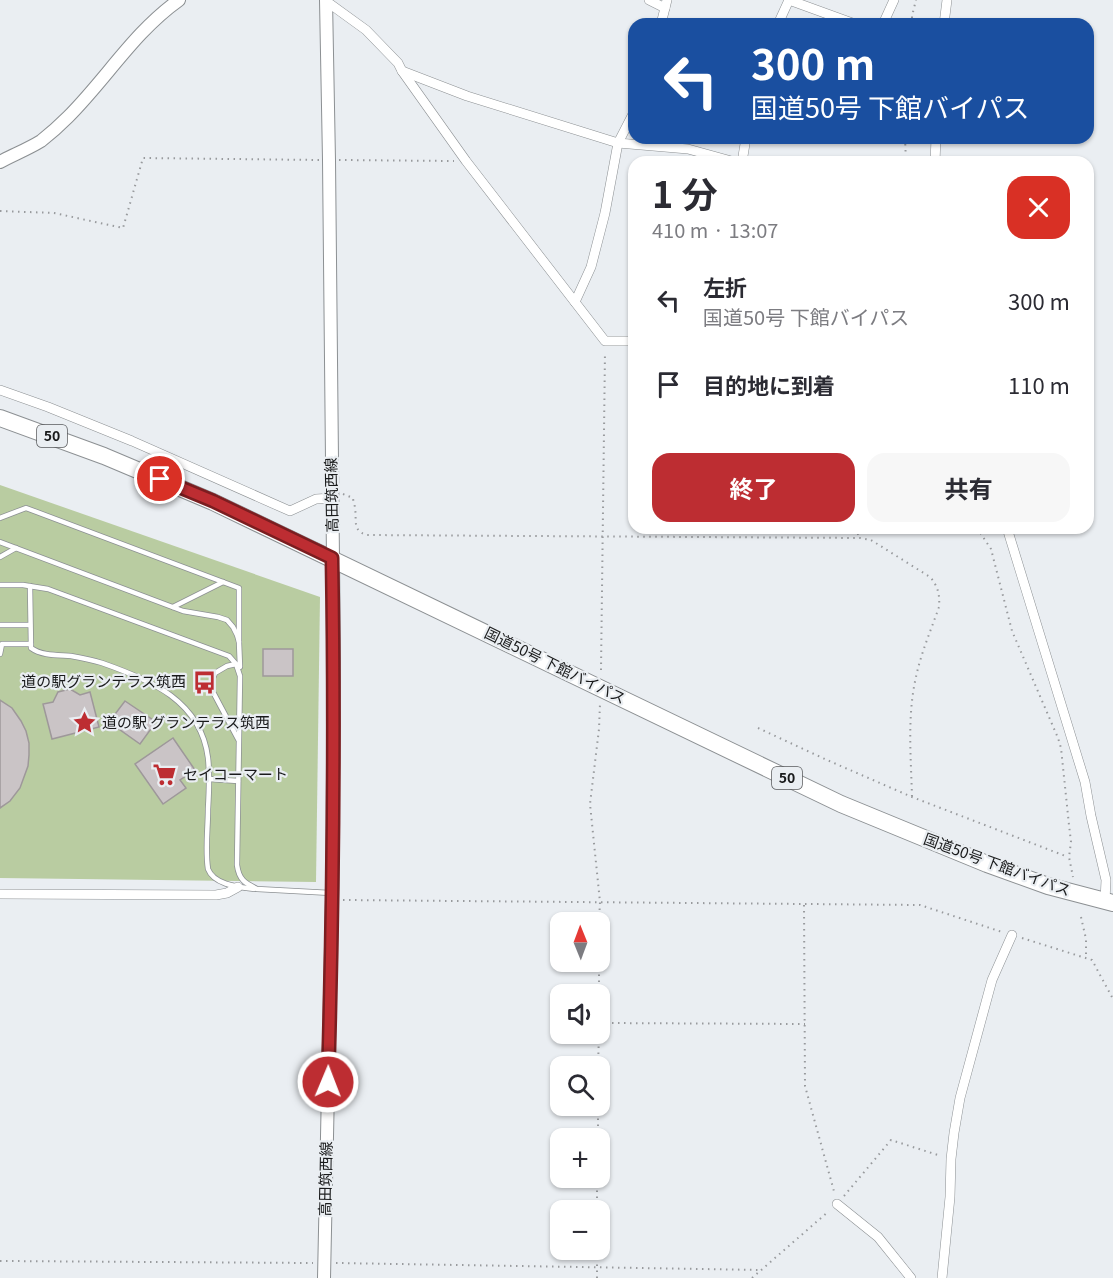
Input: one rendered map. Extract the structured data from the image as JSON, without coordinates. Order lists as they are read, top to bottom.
{
  "streets": {
    "highway": ["50", "国道50号 下館バイパス"],
    "main road": ["高田筑西線"]
  },
  "crossings": [
    ["高田筑西線", "国道50号 下館バイパス"]
  ],
  "places": {
    "bus stop": ["道の駅グランテラス筑西"],
    "place": ["道の駅 グランテラス筑西"],
    "supermarket": ["セイコーマート"]
  },
  "north": "top",
  "page": {
    "turn": ["300 m", "国道50号 下館バイパス"],
    "heading": ["1 分", "410 m · 13:07"],
    "list": [
      {
        "name": "左折",
        "note": "国道50号 下館バイパス",
        "value": "300 m"
      },
      {
        "name": "目的地に到着",
        "value": "110 m"
      }
    ],
    "buttons": ["終了", "共有"],
    "map_buttons": ["+", "−"]
  }
}
